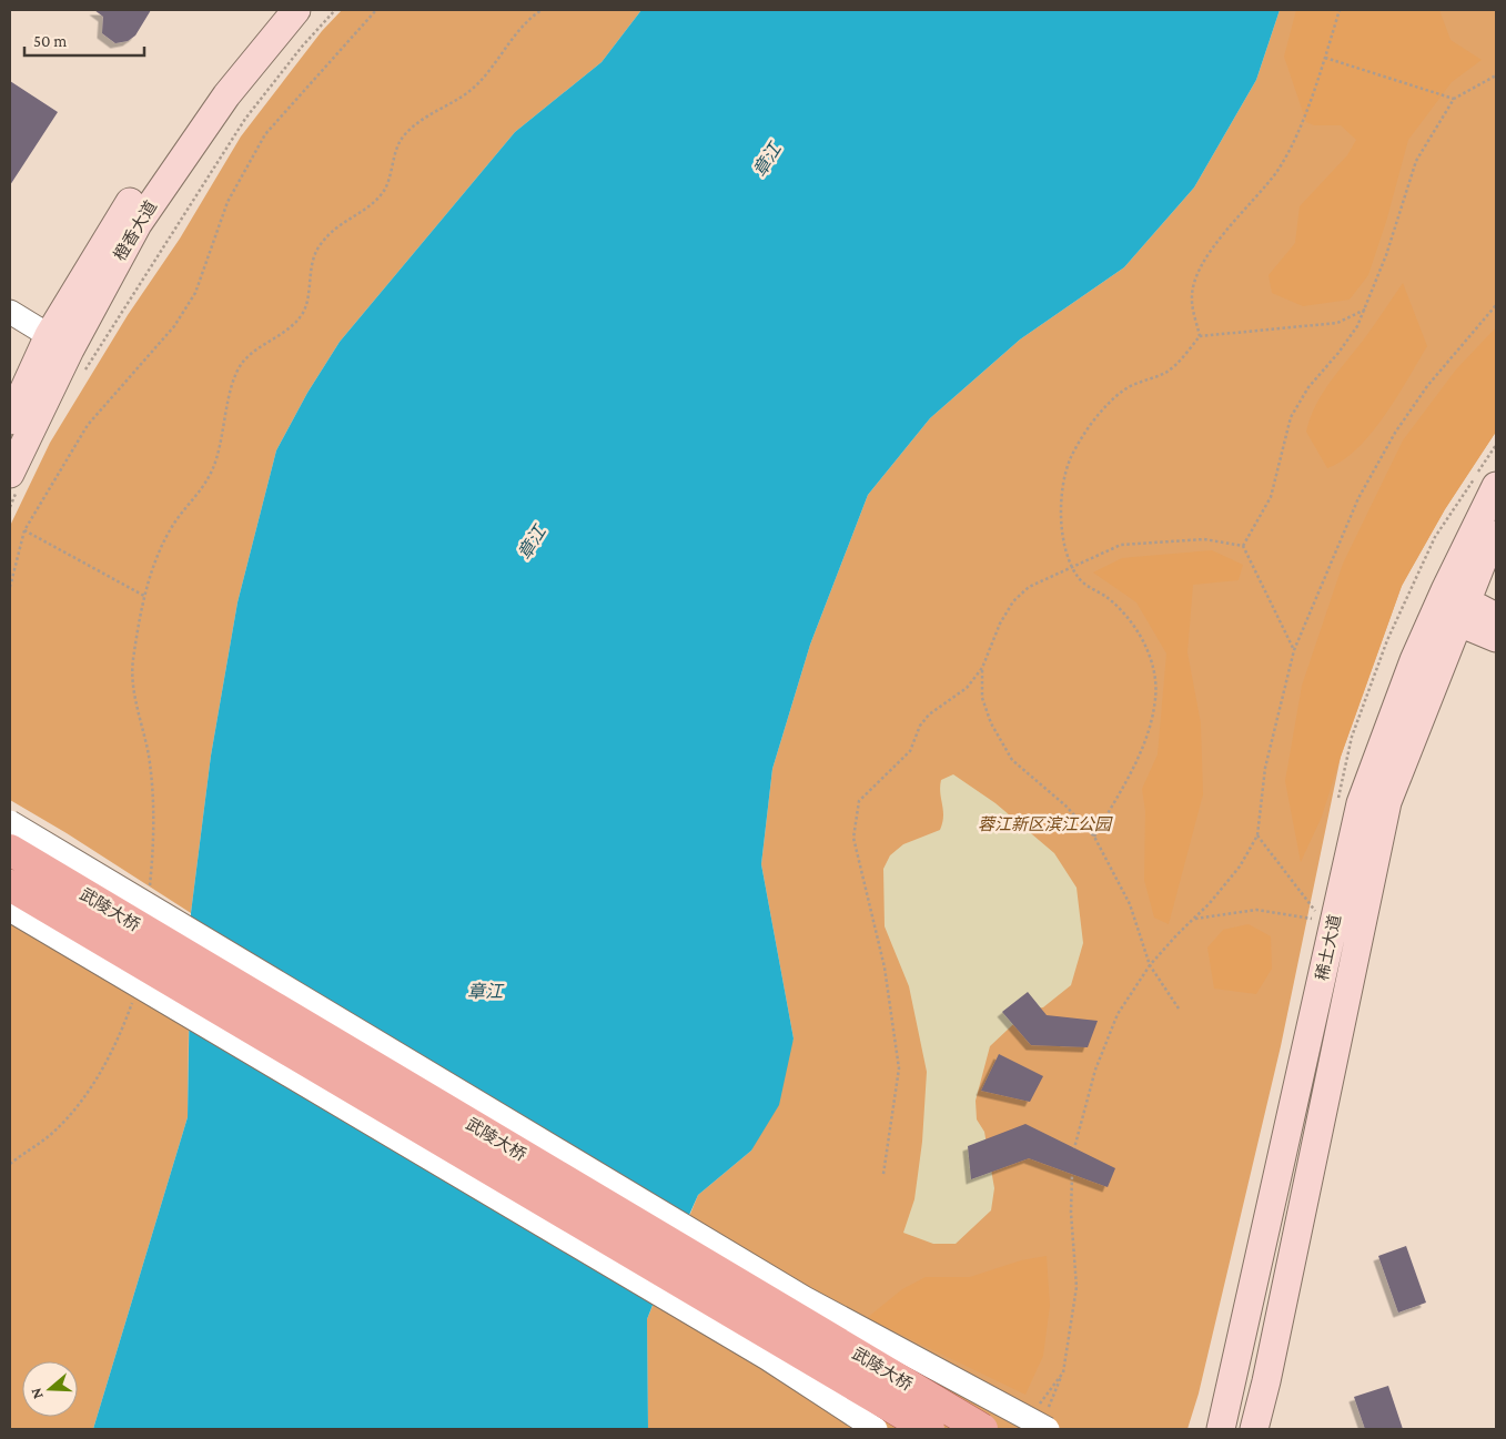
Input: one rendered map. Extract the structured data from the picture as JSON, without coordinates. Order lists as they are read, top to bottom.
{
  "streets": {
    "main road": ["橙香大道", "武陵大桥", "稀土大道"]
  },
  "water": ["章江"],
  "parks": ["蓉江新区滨江公园"],
  "scale_bar": "50 m",
  "north": "left"
}
